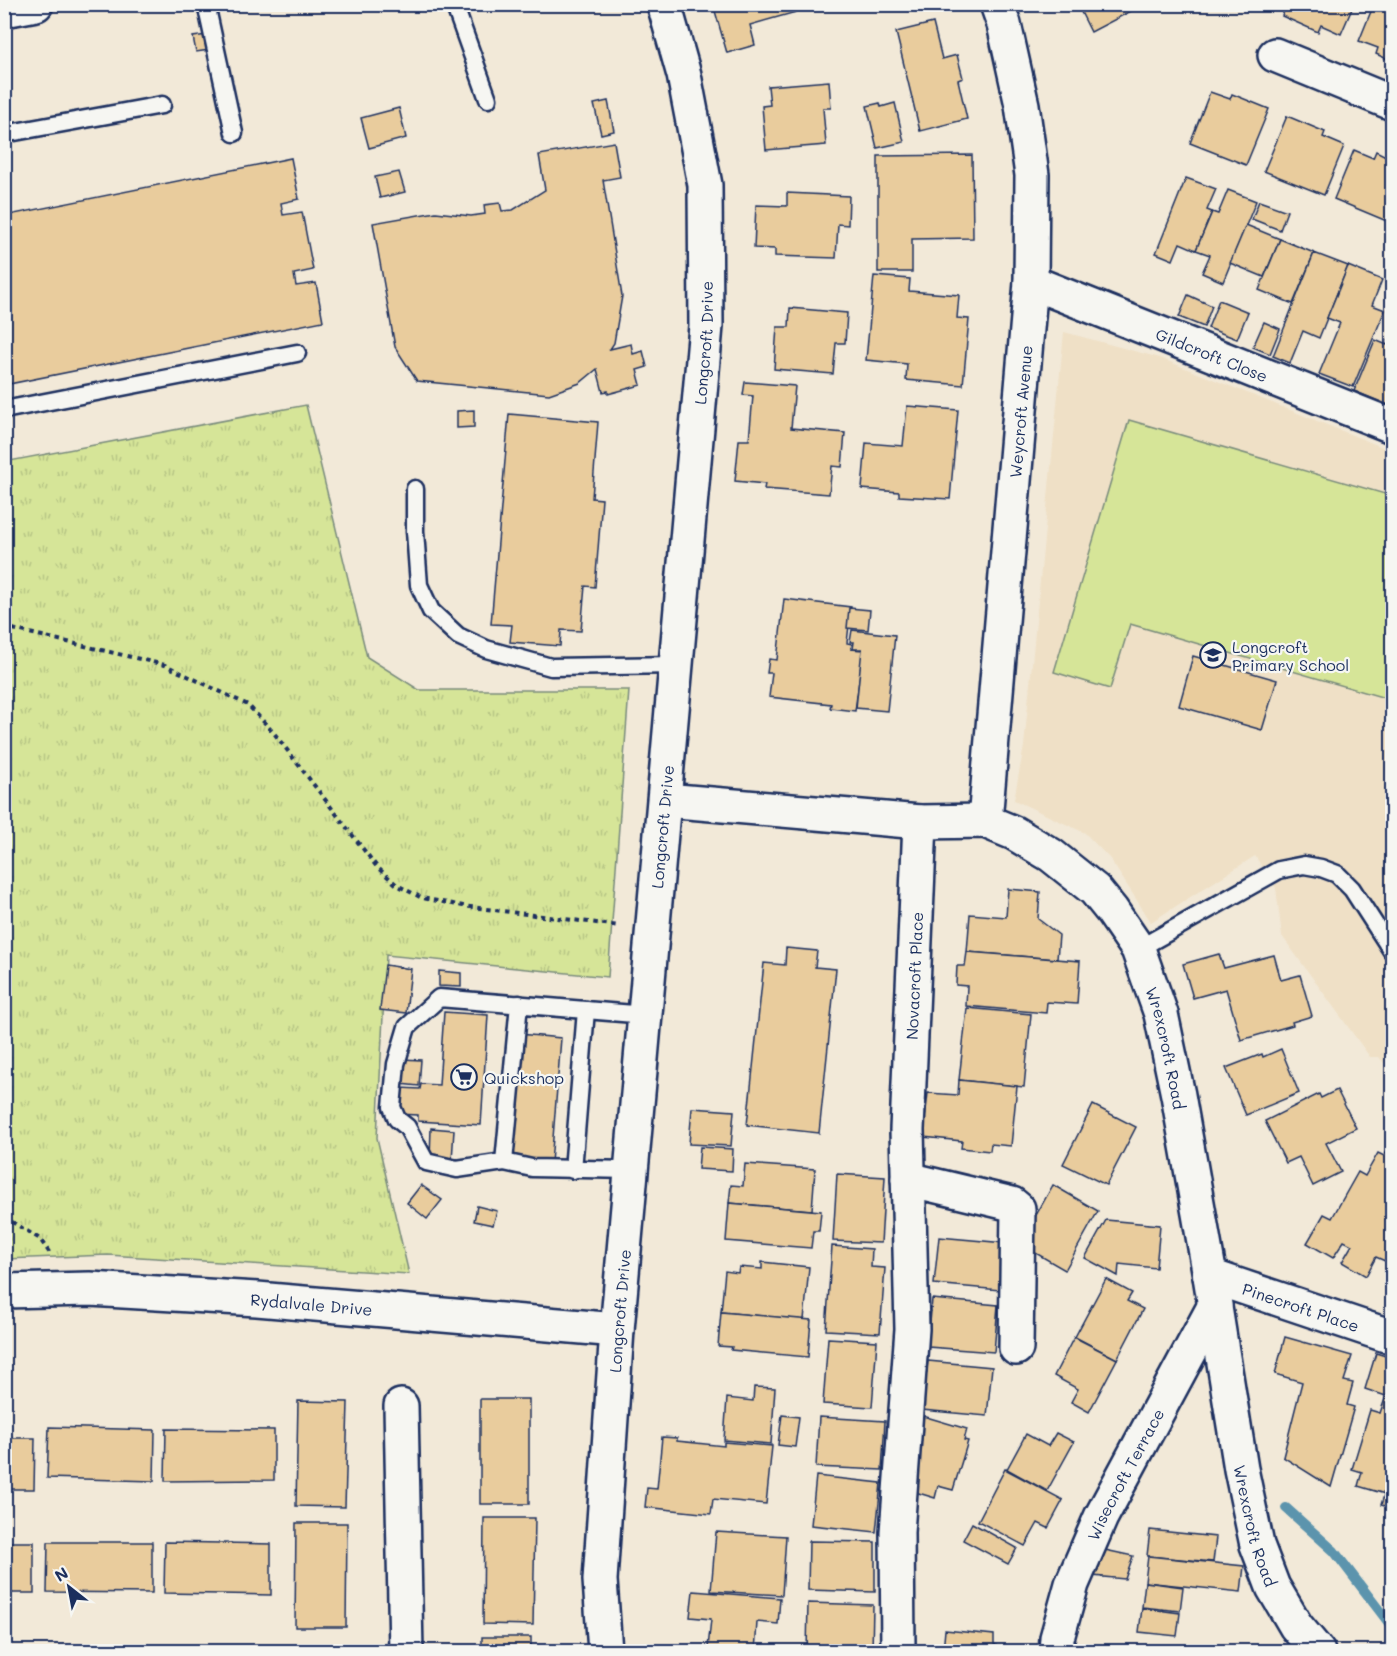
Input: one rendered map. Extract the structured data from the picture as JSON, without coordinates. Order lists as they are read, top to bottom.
{
  "streets": {
    "street": [
      "Longcroft Drive",
      "Gildcroft Close",
      "Weycroft Avenue",
      "Novacroft Place",
      "Wrexcroft Road",
      "Rydalvale Drive",
      "Pinecroft Place",
      "Wisecroft Terrace"
    ]
  },
  "crossings": [
    ["Longcroft Drive", "Wrexcroft Road"],
    ["Longcroft Drive", "Rydalvale Drive"],
    ["Gildcroft Close", "Weycroft Avenue"],
    ["Weycroft Avenue", "Wrexcroft Road"],
    ["Novacroft Place", "Wrexcroft Road"],
    ["Wrexcroft Road", "Pinecroft Place"],
    ["Wrexcroft Road", "Wisecroft Terrace"],
    ["Pinecroft Place", "Wisecroft Terrace"]
  ],
  "places": {
    "school or university": ["Longcroft Primary School"],
    "supermarket": ["Quickshop"]
  },
  "north": "top left"
}
